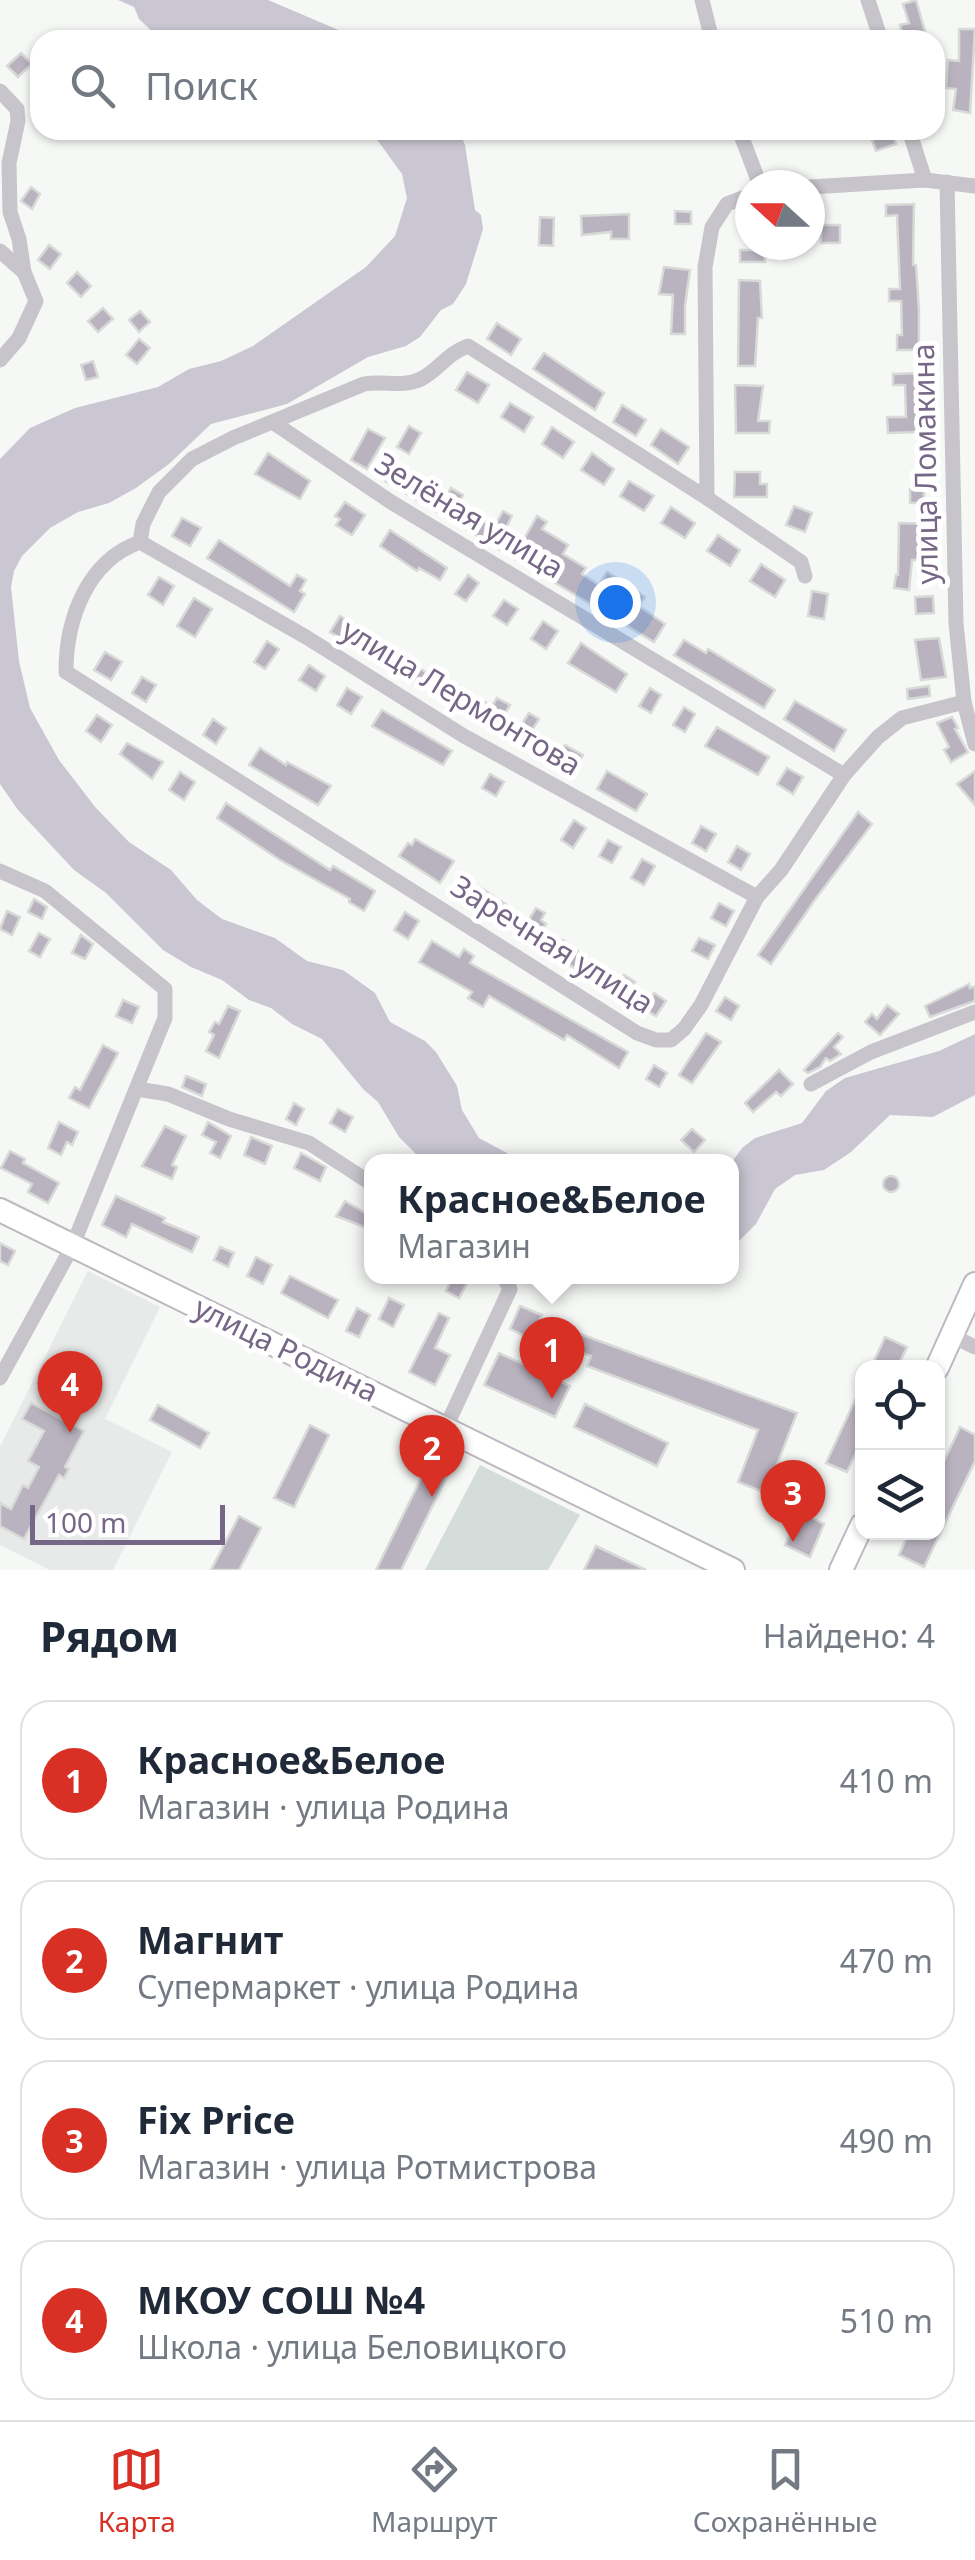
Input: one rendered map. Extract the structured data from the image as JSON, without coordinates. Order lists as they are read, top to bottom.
{
  "streets": {
    "street": [
      "улица Ломакина",
      "Зелёная улица",
      "улица Лермонтова",
      "Заречная улица",
      "улица Родина"
    ]
  },
  "crossings": [
    ["улица Ломакина", "Заречная улица"],
    ["Зелёная улица", "Заречная улица"],
    ["улица Лермонтова", "Заречная улица"]
  ],
  "scale_bar": "100 m",
  "north": "left",
  "page": {
    "search": "Поиск",
    "popup": ["Красное&Белое", "Магазин"],
    "pins": [
      "1",
      "4",
      "2",
      "3"
    ],
    "scale": "100 m",
    "heading": ["Рядом", "Найдено: 4"],
    "list": [
      {
        "mark": "1",
        "name": "Красное&Белое",
        "note": "Магазин · улица Родина",
        "value": "410 m"
      },
      {
        "mark": "2",
        "name": "Магнит",
        "note": "Супермаркет · улица Родина",
        "value": "470 m"
      },
      {
        "mark": "3",
        "name": "Fix Price",
        "note": "Магазин · улица Ротмистрова",
        "value": "490 m"
      },
      {
        "mark": "4",
        "name": "МКОУ СОШ №4",
        "note": "Школа · улица Беловицкого",
        "value": "510 m"
      }
    ],
    "nav": ["Карта", "Маршрут", "Сохранённые"]
  }
}
